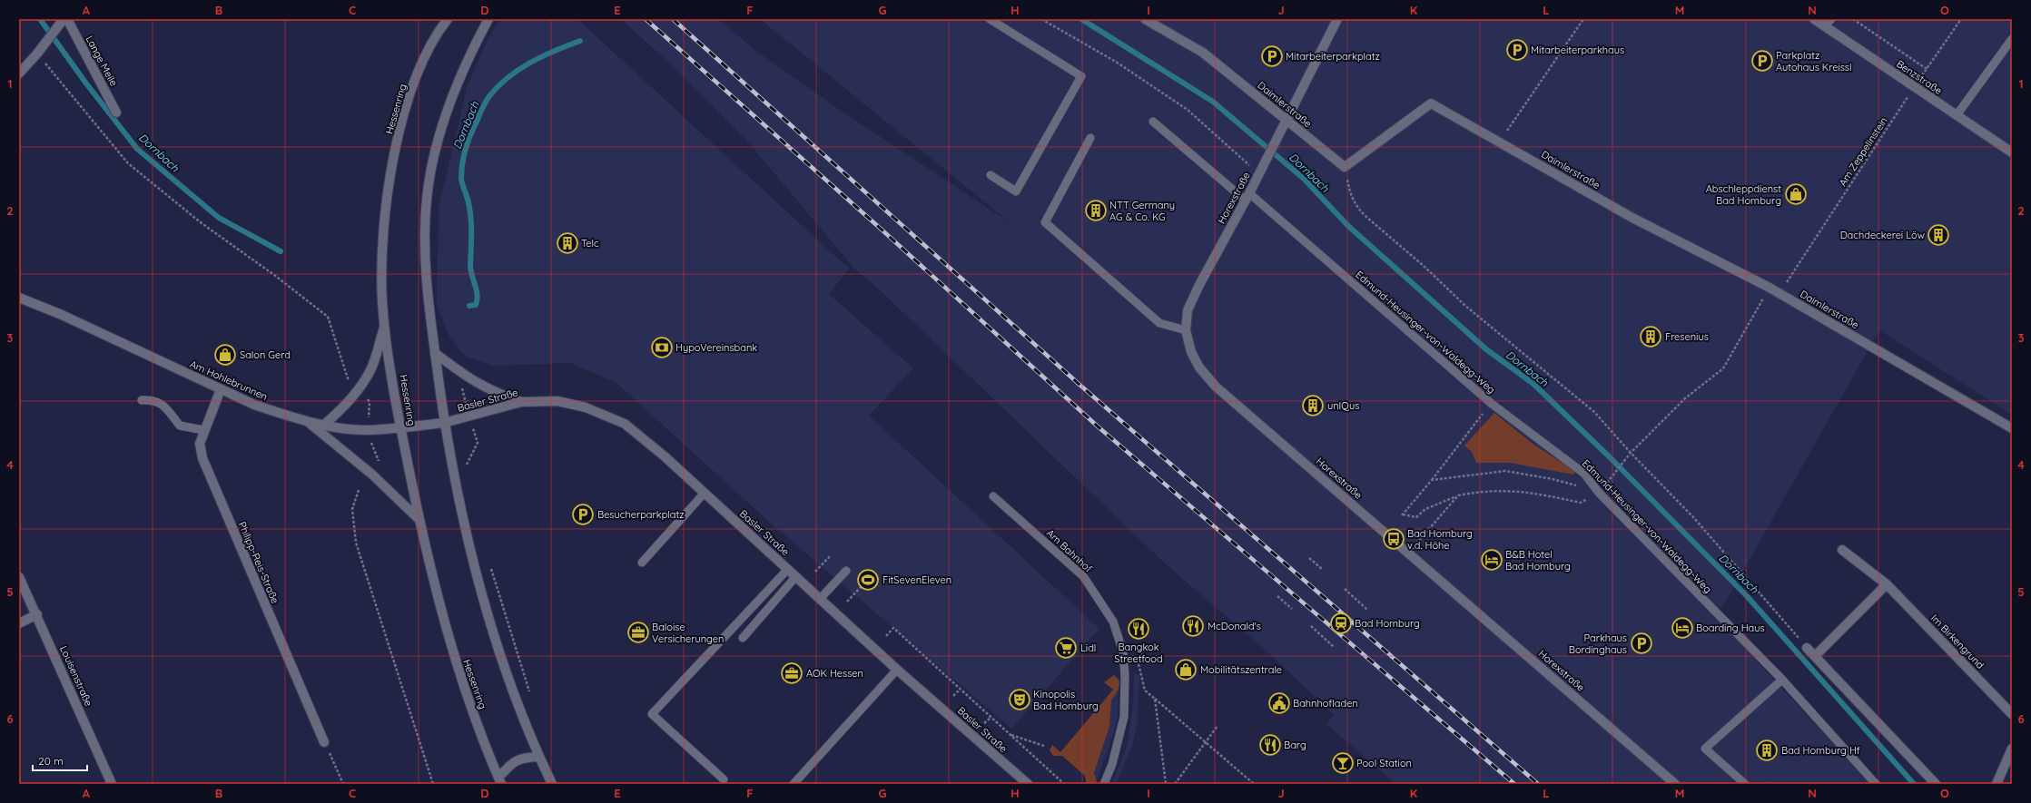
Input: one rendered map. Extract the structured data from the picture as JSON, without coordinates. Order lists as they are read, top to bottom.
{
  "streets": {
    "street": [
      "Lange Meile",
      "Benzstraße",
      "Daimlerstraße",
      "Hessenring",
      "Horexstraße",
      "Am Hohlebrunnen",
      "Basler Straße",
      "Philipp-Reis-Straße",
      "Im Birkengrund",
      "Louisenstraße"
    ],
    "lane": ["Edmund-Heusinger-von-Waldegg-Weg", "Am Bahnhof"],
    "path": ["Am Zeppelinstein"]
  },
  "crossings": [
    ["Benzstraße", "Am Zeppelinstein"],
    ["Daimlerstraße", "Am Zeppelinstein"],
    ["Daimlerstraße", "Horexstraße"],
    ["Hessenring", "Am Hohlebrunnen"],
    ["Horexstraße", "Edmund-Heusinger-von-Waldegg-Weg"],
    ["Am Hohlebrunnen", "Basler Straße"],
    ["Am Hohlebrunnen", "Philipp-Reis-Straße"]
  ],
  "water": ["Dornbach"],
  "places": {
    "parking": [
      "Mitarbeiterparkhaus",
      "Mitarbeiterparkplatz",
      "Parkplatz Autohaus Kreissl",
      "Besucherparkplatz",
      "Parkhaus Bordinghaus"
    ],
    "shop": ["Abschleppdienst Bad Homburg", "Salon Gerd", "Mobilitätszentrale"],
    "building": [
      "NTT Germany AG & Co. KG",
      "Dachdeckerei Löw",
      "Telc",
      "Fresenius",
      "unIQus",
      "Bad Homburg Hf"
    ],
    "bank": ["HypoVereinsbank"],
    "bus stop": ["Bad Homburg v.d. Höhe"],
    "hotel": ["B&B Hotel Bad Homburg", "Boarding Haus"],
    "sports": ["FitSevenEleven"],
    "station": ["Bad Homburg"],
    "restaurant": ["McDonald's", "Bangkok Streetfood", "Barg"],
    "office": ["Baloise Versicherungen", "AOK Hessen"],
    "supermarket": ["Lidl"],
    "theatre": ["Kinopolis Bad Homburg"],
    "public building": ["Bahnhofladen"],
    "bar": ["Pool Station"]
  },
  "scale_bar": "20 m",
  "grid": {
    "columns": [
      "A",
      "B",
      "C",
      "D",
      "E",
      "F",
      "G",
      "H",
      "I",
      "J",
      "K",
      "L",
      "M",
      "N",
      "O"
    ],
    "rows": [
      "1",
      "2",
      "3",
      "4",
      "5",
      "6"
    ]
  }
}
